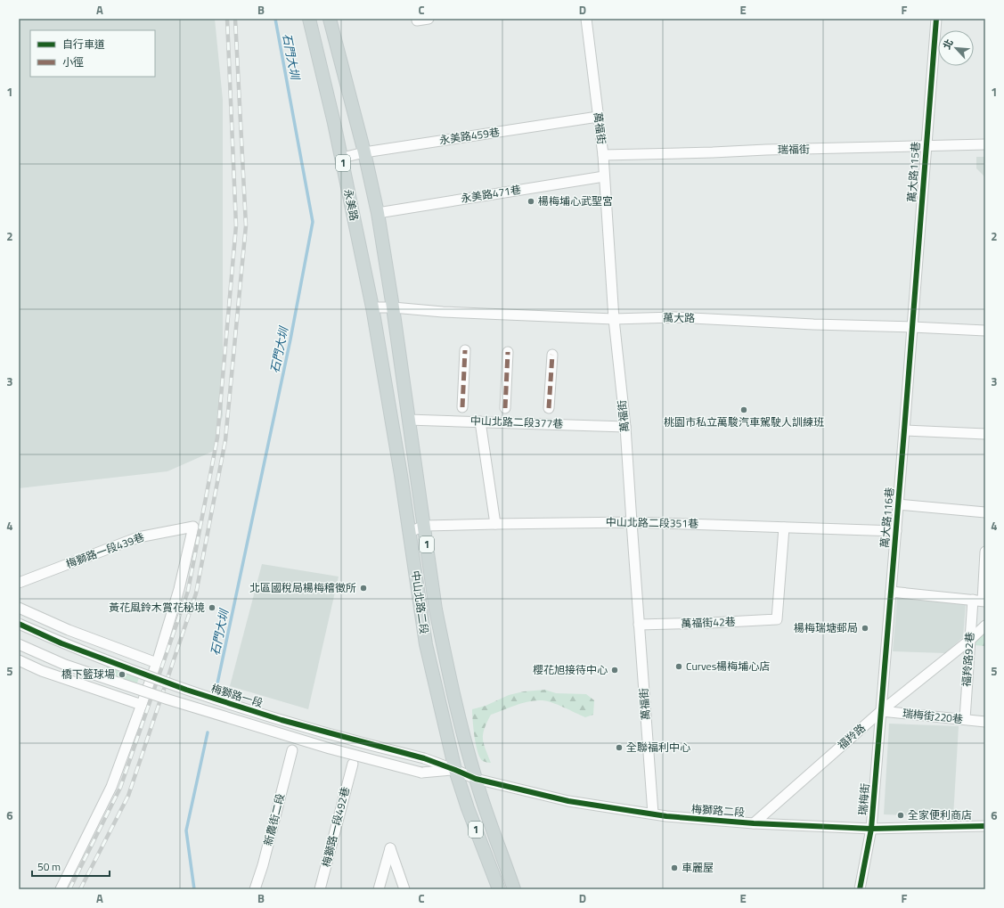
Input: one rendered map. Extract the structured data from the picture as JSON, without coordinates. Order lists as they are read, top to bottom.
{
  "streets": {
    "main road": ["1", "永美路", "中山北路二段"],
    "street": [
      "萬福街",
      "永美路459巷",
      "瑞福街",
      "萬大路115巷",
      "永美路471巷",
      "萬大路",
      "中山北路二段377巷",
      "萬大路116巷",
      "中山北路二段351巷",
      "梅獅路一段439巷",
      "萬福街42巷",
      "福羚路92巷",
      "梅獅路一段",
      "瑞梅街220巷",
      "福羚路",
      "瑞梅街",
      "梅獅路二段",
      "新農街二段",
      "梅獅路一段492巷"
    ]
  },
  "crossings": [
    ["萬福街", "永美路459巷"],
    ["萬福街", "瑞福街"],
    ["萬福街", "永美路471巷"],
    ["萬福街", "萬大路"],
    ["萬福街", "中山北路二段377巷"],
    ["萬福街", "中山北路二段351巷"],
    ["萬福街", "萬福街42巷"],
    ["萬福街", "梅獅路二段"],
    ["永美路459巷", "1"],
    ["永美路459巷", "永美路"],
    ["瑞福街", "萬大路115巷"],
    ["1", "永美路471巷"],
    ["1", "萬大路"],
    ["1", "中山北路二段"],
    ["萬大路115巷", "萬大路"],
    ["萬大路115巷", "萬大路116巷"],
    ["永美路", "萬大路"],
    ["永美路", "中山北路二段"],
    ["萬大路", "萬大路116巷"],
    ["萬大路", "中山北路二段"],
    ["中山北路二段377巷", "中山北路二段"],
    ["萬大路116巷", "中山北路二段351巷"],
    ["萬大路116巷", "瑞梅街220巷"],
    ["萬大路116巷", "福羚路"],
    ["萬大路116巷", "瑞梅街"],
    ["中山北路二段351巷", "中山北路二段"],
    ["中山北路二段351巷", "萬福街42巷"],
    ["中山北路二段", "梅獅路一段"],
    ["中山北路二段", "梅獅路二段"],
    ["福羚路92巷", "瑞梅街220巷"],
    ["福羚路92巷", "福羚路"],
    ["梅獅路一段", "梅獅路二段"],
    ["瑞梅街220巷", "福羚路"],
    ["瑞梅街220巷", "瑞梅街"],
    ["福羚路", "瑞梅街"],
    ["福羚路", "梅獅路二段"],
    ["瑞梅街", "梅獅路二段"]
  ],
  "water": ["石門大圳"],
  "places": [
    "楊梅埔心武聖宮",
    "桃園市私立萬駿汽車駕駛人訓練班",
    "北區國稅局楊梅稽徵所",
    "黃花風鈴木賞花秘境",
    "楊梅瑞塘郵局",
    "Curves楊梅埔心店",
    "櫻花旭接待中心",
    "橋下籃球場",
    "全聯福利中心",
    "全家便利商店",
    "車麗屋"
  ],
  "legend": ["自行車道", "小徑"],
  "scale_bar": "50 m",
  "north": "top left",
  "grid": {
    "columns": [
      "A",
      "B",
      "C",
      "D",
      "E",
      "F"
    ],
    "rows": [
      "1",
      "2",
      "3",
      "4",
      "5",
      "6"
    ]
  }
}
